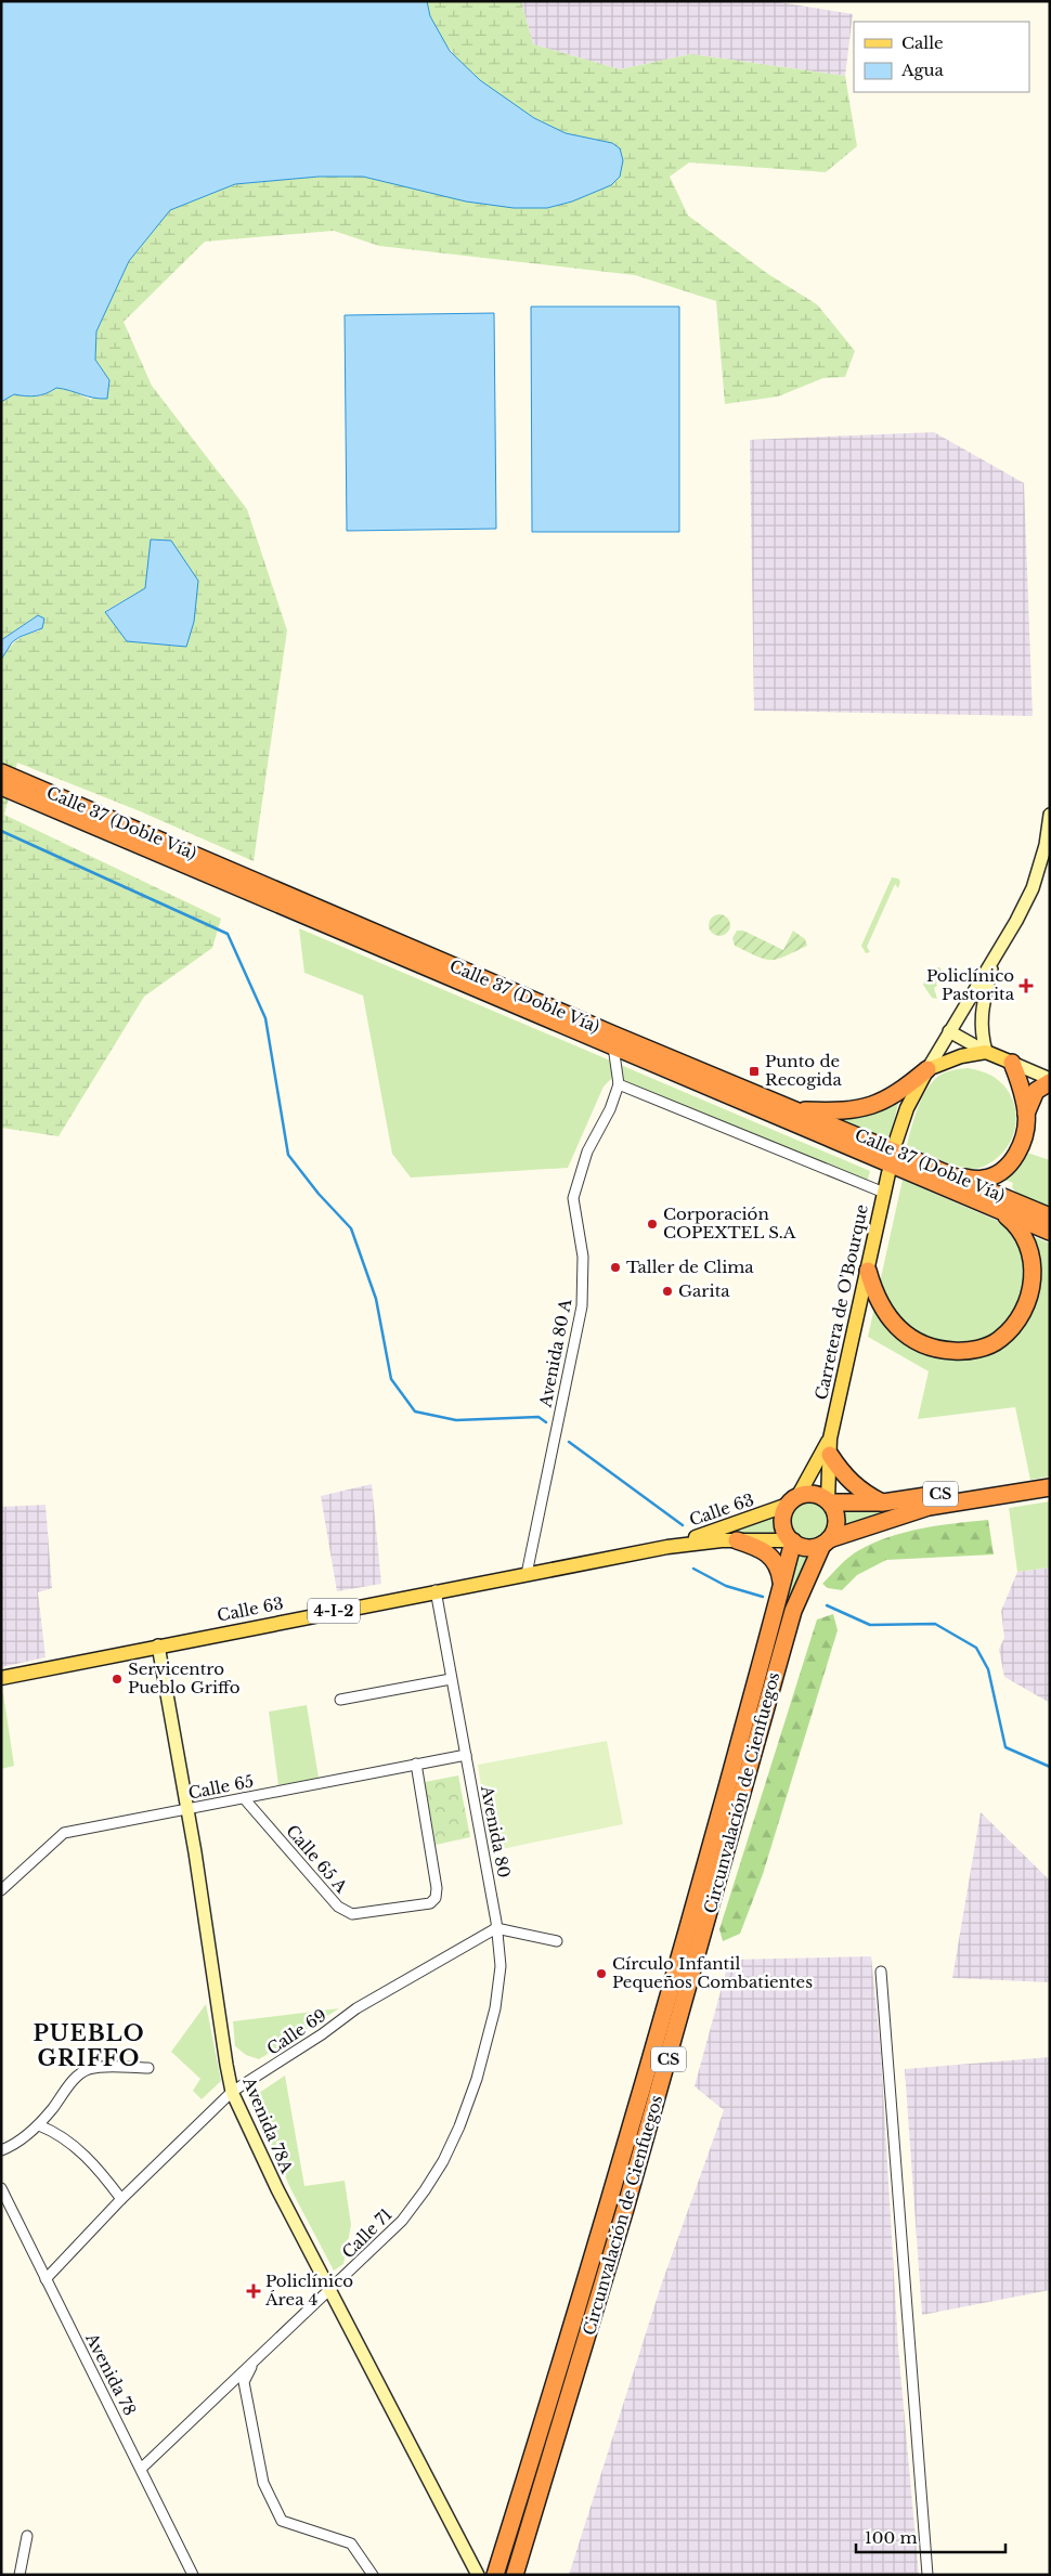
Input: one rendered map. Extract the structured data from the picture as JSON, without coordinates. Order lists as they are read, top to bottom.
{
  "streets": {
    "highway": ["Calle 37 (Doble Vía)", "CS", "Circunvalación de Cienfuegos"],
    "main road": ["Carretera de O'Bourque", "Calle 63", "4-I-2"],
    "street": [
      "Avenida 80 A",
      "Calle 65",
      "Avenida 80",
      "Calle 65 A",
      "Calle 69",
      "Avenida 78A",
      "Calle 71",
      "Avenida 78"
    ]
  },
  "crossings": [
    ["Calle 37 (Doble Vía)", "Avenida 80 A"],
    ["Carretera de O'Bourque", "CS"],
    ["Carretera de O'Bourque", "Calle 63"],
    ["Carretera de O'Bourque", "Circunvalación de Cienfuegos"],
    ["Avenida 80 A", "Calle 63"],
    ["CS", "Calle 63"],
    ["CS", "Circunvalación de Cienfuegos"],
    ["Calle 63", "Circunvalación de Cienfuegos"],
    ["Calle 63", "Avenida 80"],
    ["Calle 63", "Avenida 78A"],
    ["Calle 65", "Avenida 80"],
    ["Calle 65", "Calle 65 A"],
    ["Calle 65", "Avenida 78A"],
    ["Avenida 80", "Calle 69"],
    ["Avenida 80", "Calle 71"],
    ["Calle 69", "Avenida 78A"],
    ["Calle 69", "Avenida 78"],
    ["Avenida 78A", "Calle 71"],
    ["Calle 71", "Avenida 78"]
  ],
  "districts": ["PUEBLO GRIFFO"],
  "places": {
    "health": ["Policlínico Pastorita", "Policlínico Área 4"],
    "transit": ["Punto de Recogida"],
    "other": [
      "Corporación COPEXTEL S.A",
      "Taller de Clima",
      "Garita",
      "Servicentro Pueblo Griffo",
      "Círculo Infantil Pequeños Combatientes"
    ]
  },
  "legend": ["Calle", "Agua"],
  "scale_bar": "100 m"
}
